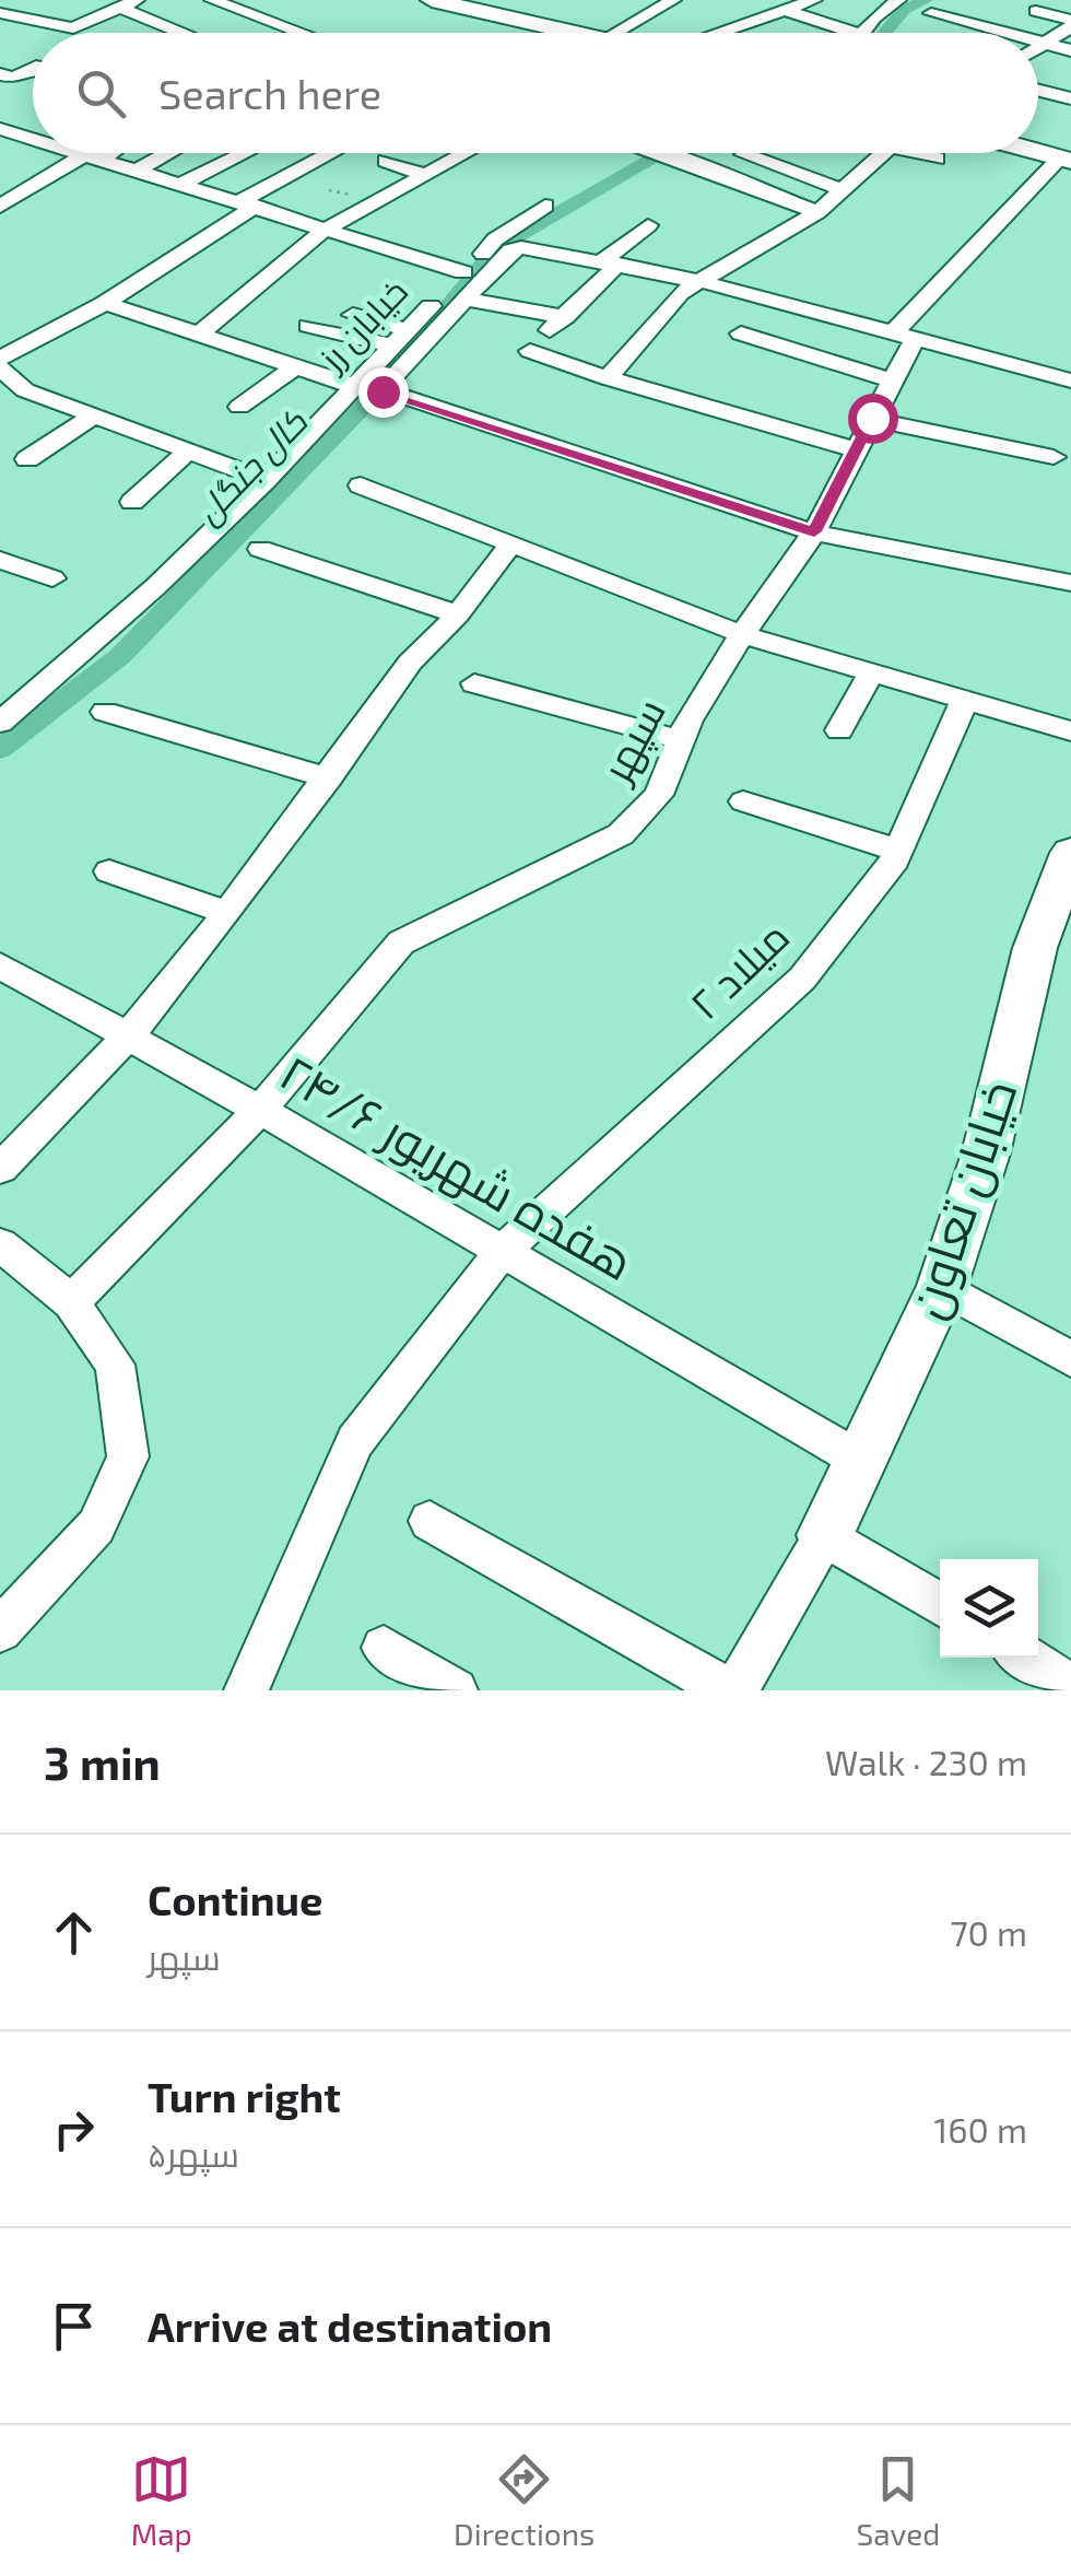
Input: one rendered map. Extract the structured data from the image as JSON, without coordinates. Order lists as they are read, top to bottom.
{
  "streets": {
    "street": [
      "خیابان رز",
      "سپهر",
      "میلاد ۲",
      "هفده شهریور ۲۴/۶",
      "خیابان تعاون"
    ]
  },
  "crossings": [
    ["سپهر", "هفده شهریور ۲۴/۶"],
    ["میلاد ۲", "هفده شهریور ۲۴/۶"],
    ["هفده شهریور ۲۴/۶", "خیابان تعاون"]
  ],
  "water": ["کال جنگل"],
  "page": {
    "search": "Search here",
    "heading": ["3 min", "Walk · 230 m"],
    "list": [
      ["Continue", "سپهر", "70 m"],
      ["Turn right", "سپهر۵", "160 m"],
      "Arrive at destination"
    ],
    "nav": ["Map", "Directions", "Saved"]
  }
}
